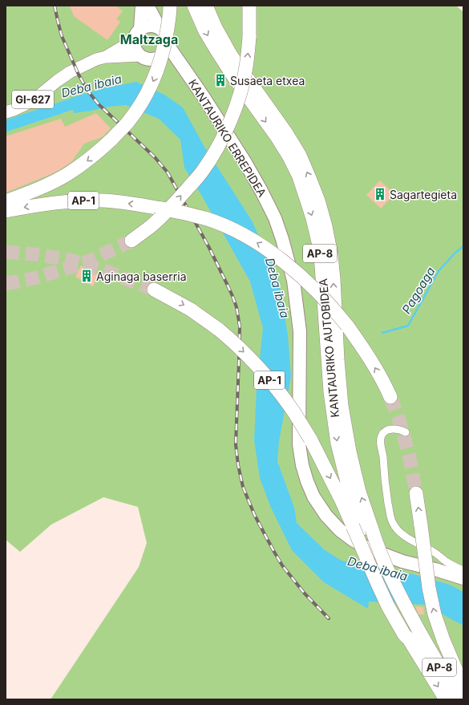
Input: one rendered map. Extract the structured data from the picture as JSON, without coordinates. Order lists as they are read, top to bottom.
{
  "streets": {
    "highway": [
      "KANTAURIKO ERREPIDEA",
      "AP-1",
      "AP-8",
      "KANTAURIKO AUTOBIDEA"
    ],
    "main road": ["GI-627"]
  },
  "crossings": [
    ["GI-627", "KANTAURIKO ERREPIDEA"],
    ["AP-1", "AP-8"],
    ["AP-1", "KANTAURIKO AUTOBIDEA"],
    ["AP-8", "KANTAURIKO AUTOBIDEA"]
  ],
  "districts": ["Maltzaga"],
  "water": ["Deba ibaia", "Pagoaga"],
  "places": {
    "building": ["Susaeta etxea", "Sagartegieta", "Aginaga baserria"]
  }
}
